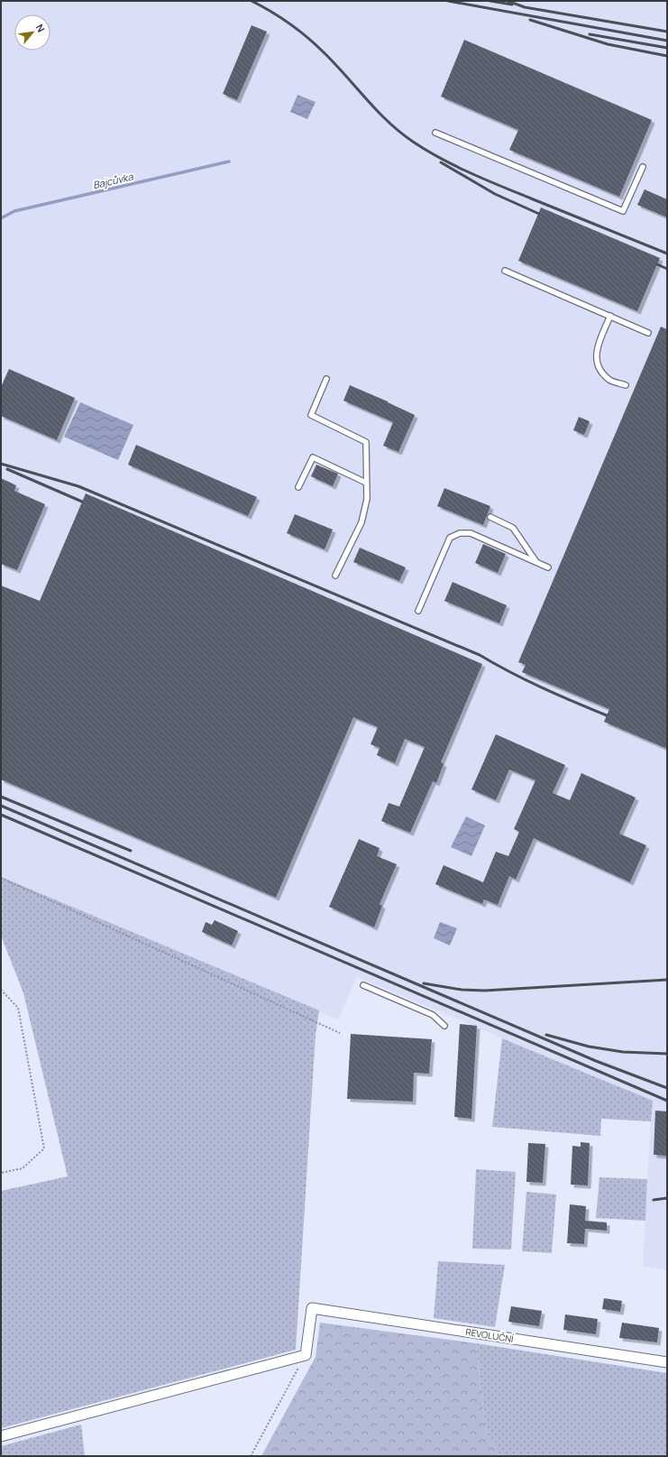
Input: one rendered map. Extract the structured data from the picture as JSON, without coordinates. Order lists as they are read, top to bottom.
{
  "streets": {
    "street": ["REVOLUČNÍ"]
  },
  "water": ["Bajcůvka"],
  "north": "top right"
}
